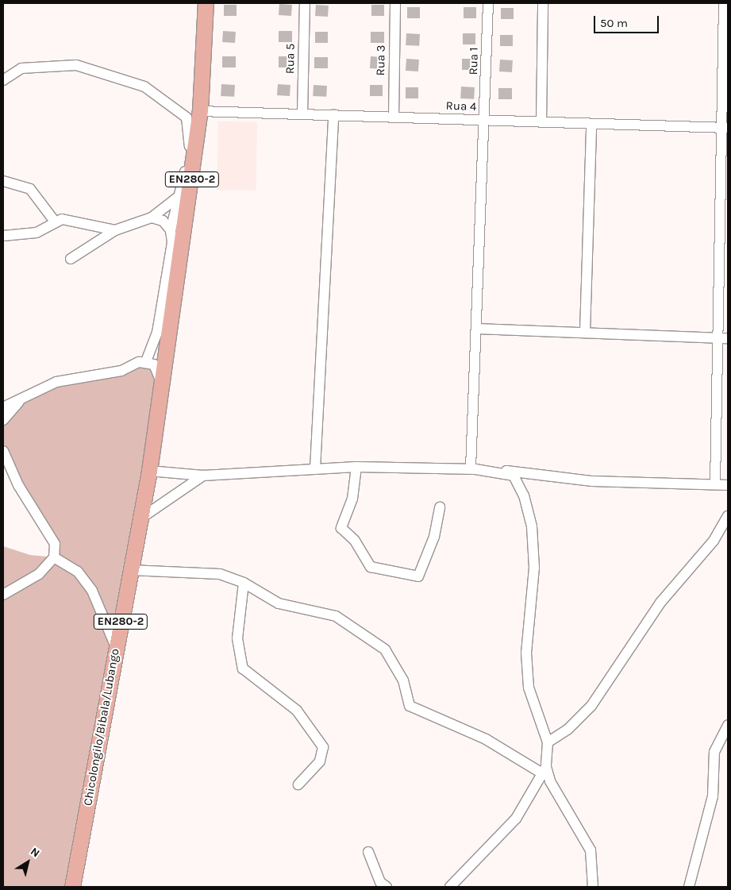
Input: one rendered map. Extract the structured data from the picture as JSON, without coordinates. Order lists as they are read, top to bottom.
{
  "streets": {
    "main road": ["EN280-2", "Chicolongilo/Bibala/Lubango"],
    "street": [
      "Rua 5",
      "Rua 3",
      "Rua 1",
      "Rua 4"
    ]
  },
  "crossings": [
    ["Rua 5", "Rua 4"],
    ["Rua 3", "Rua 4"],
    ["Rua 1", "Rua 4"],
    ["Rua 4", "EN280-2"],
    ["Rua 4", "Chicolongilo/Bibala/Lubango"],
    ["EN280-2", "Chicolongilo/Bibala/Lubango"]
  ],
  "scale_bar": "50 m",
  "north": "top right"
}
